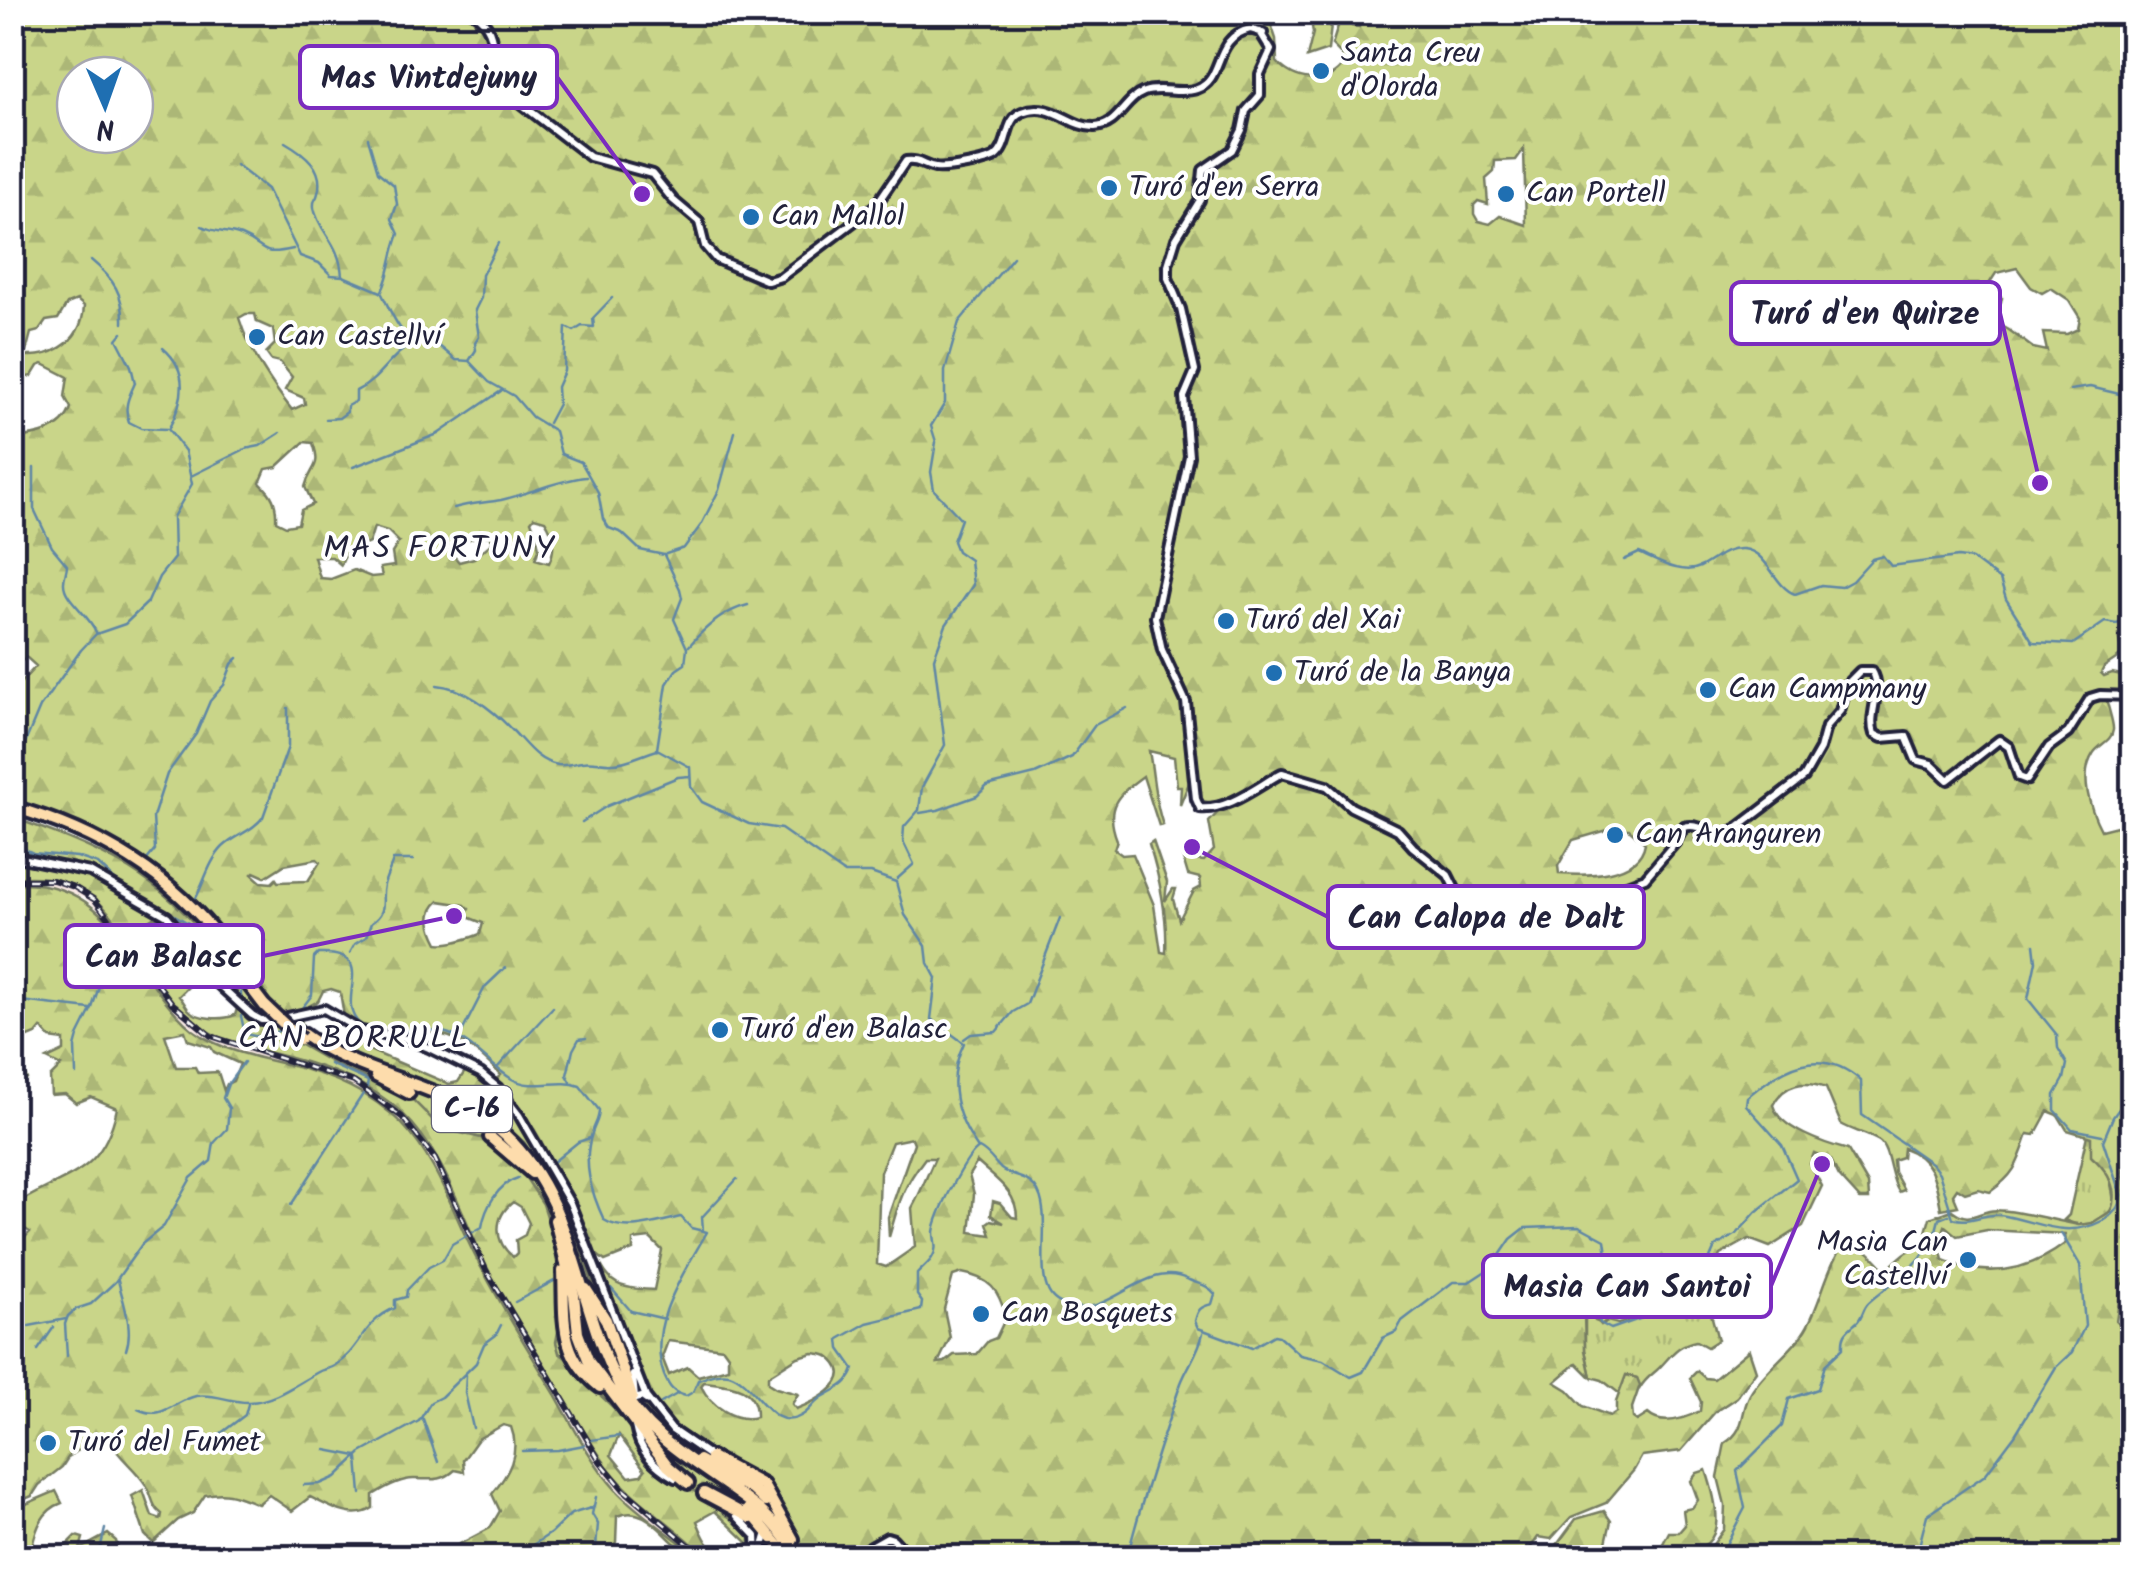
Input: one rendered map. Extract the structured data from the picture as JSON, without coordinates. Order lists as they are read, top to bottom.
{
  "streets": {
    "highway": ["C-16"]
  },
  "districts": ["MAS FORTUNY", "CAN BORRULL"],
  "places": [
    "Santa Creu d'Olorda",
    "Turó d'en Serra",
    "Mas Vintdejuny",
    "Can Portell",
    "Can Mallol",
    "Can Castellví",
    "Turó d'en Quirze",
    "Turó del Xai",
    "Turó de la Banya",
    "Can Campmany",
    "Can Aranguren",
    "Can Calopa de Dalt",
    "Can Balasc",
    "Turó d'en Balasc",
    "Masia Can Santoi",
    "Masia Can Castellví",
    "Can Bosquets",
    "Turó del Fumet"
  ],
  "north": "bottom"
}
